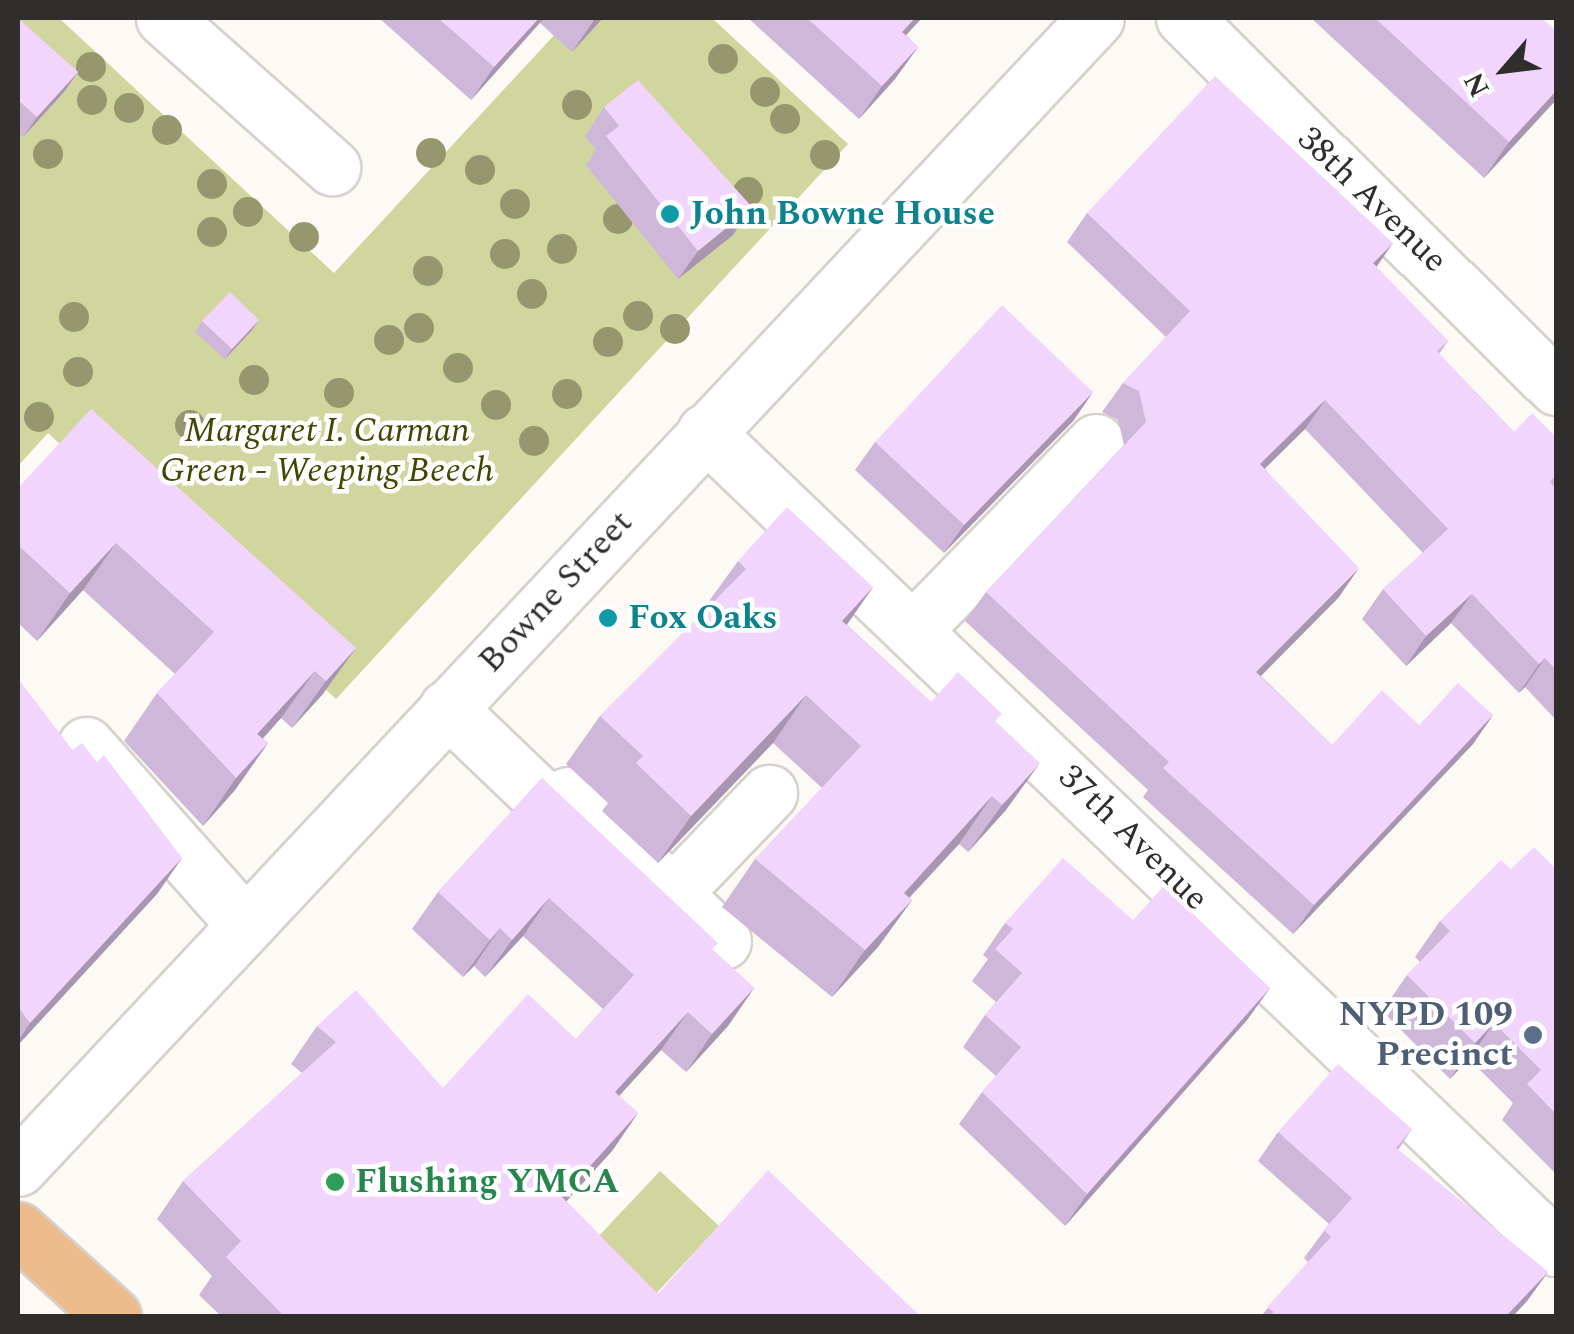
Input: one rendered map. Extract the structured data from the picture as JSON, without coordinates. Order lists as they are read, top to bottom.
{
  "streets": {
    "street": ["38th Avenue", "Bowne Street", "37th Avenue"]
  },
  "crossings": [
    ["Bowne Street", "37th Avenue"]
  ],
  "parks": ["Margaret I. Carman Green - Weeping Beech"],
  "places": [
    "John Bowne House",
    "Fox Oaks",
    "NYPD 109 Precinct",
    "Flushing YMCA"
  ],
  "north": "bottom left"
}
